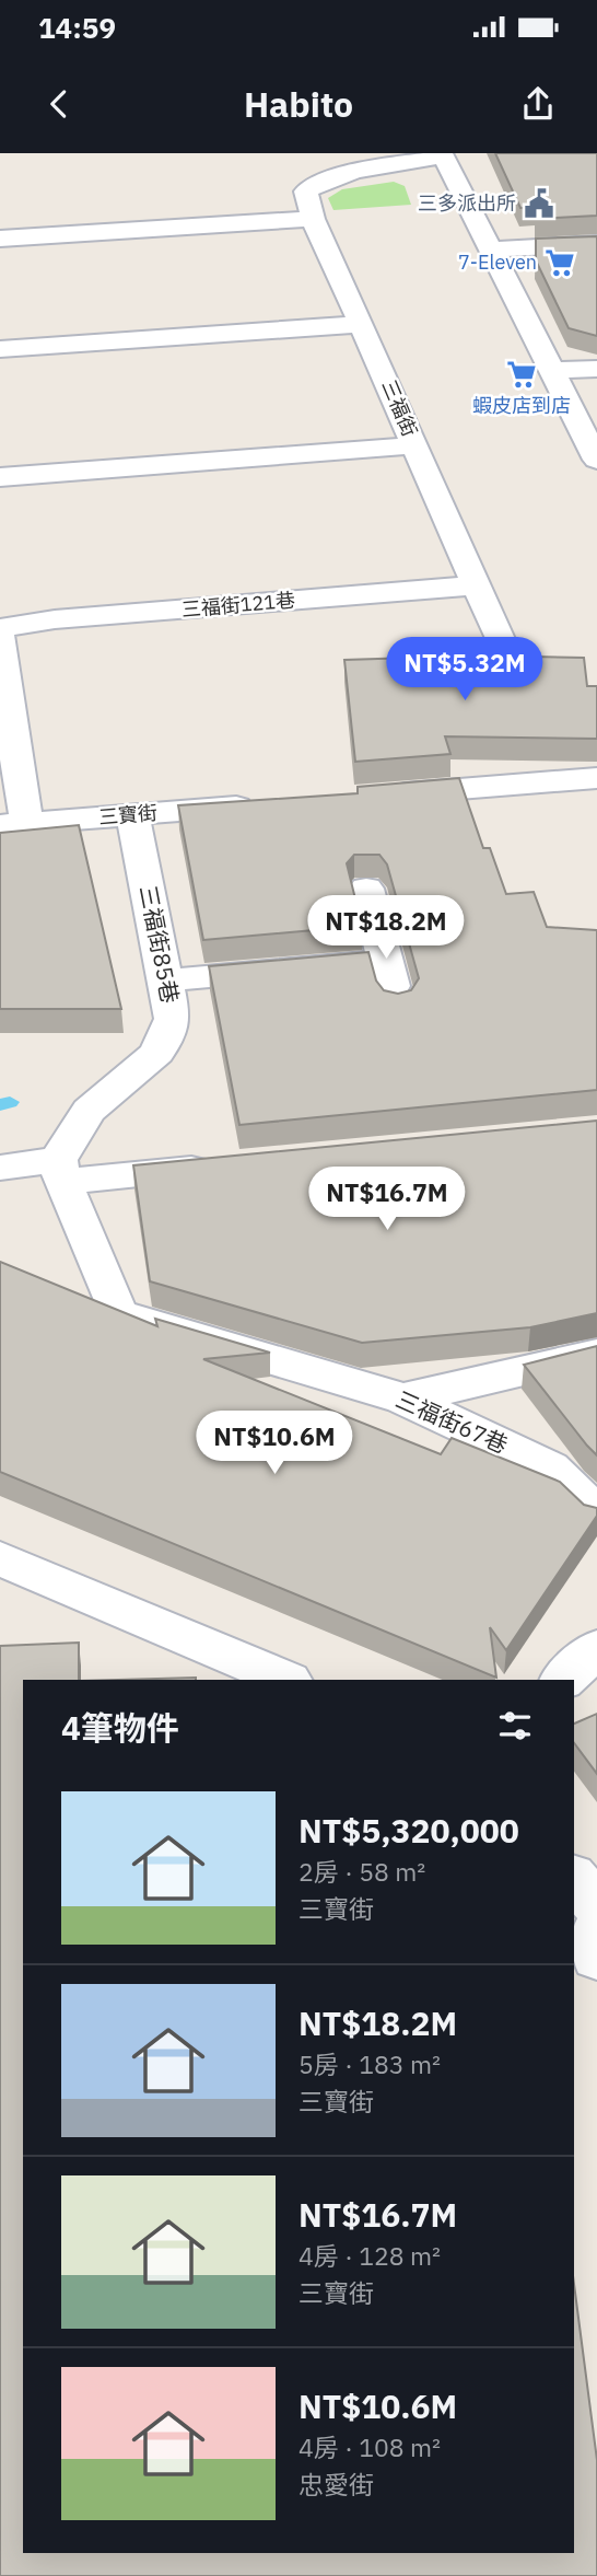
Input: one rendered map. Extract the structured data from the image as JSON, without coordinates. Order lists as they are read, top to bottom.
{
  "streets": {
    "street": [
      "三福街",
      "三福街121巷",
      "三寶街",
      "三福街85巷",
      "三福街67巷"
    ]
  },
  "crossings": [
    ["三福街", "三福街121巷"],
    ["三寶街", "三福街85巷"],
    ["三福街85巷", "三福街67巷"]
  ],
  "places": {
    "public building": ["三多派出所"],
    "supermarket": ["7-Eleven", "蝦皮店到店"]
  },
  "page": {
    "status": "14:59",
    "header": "Habito",
    "price": [
      "NT$5.32M",
      "NT$18.2M",
      "NT$16.7M",
      "NT$10.6M"
    ],
    "heading": "4筆物件",
    "list": [
      {
        "name": "NT$5,320,000",
        "note": "2房 · 58 m² · 三寶街"
      },
      {
        "name": "NT$18.2M",
        "note": "5房 · 183 m² · 三寶街"
      },
      {
        "name": "NT$16.7M",
        "note": "4房 · 128 m² · 三寶街"
      },
      {
        "name": "NT$10.6M",
        "note": "4房 · 108 m² · 忠愛街"
      }
    ]
  }
}
